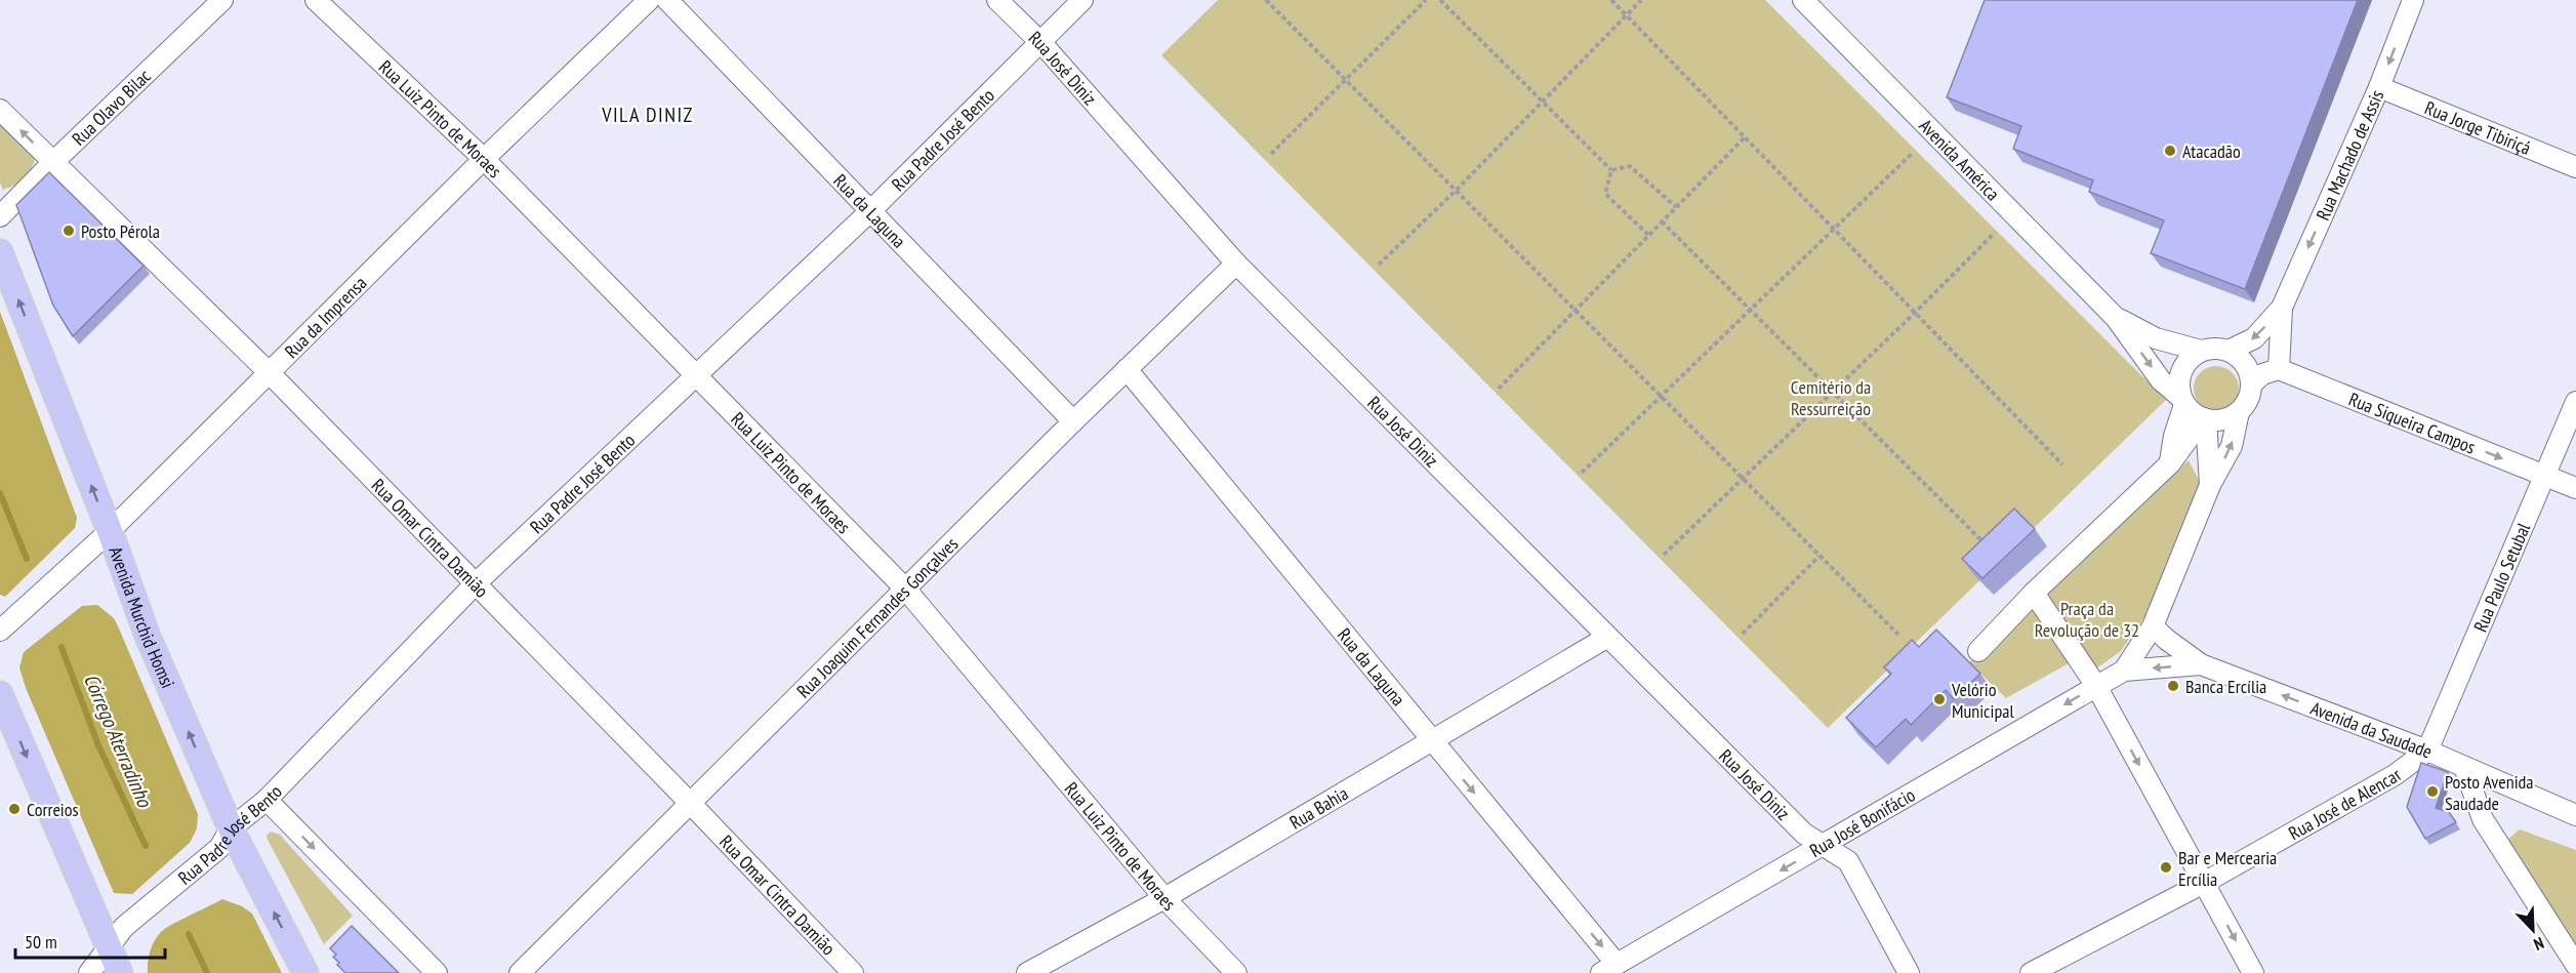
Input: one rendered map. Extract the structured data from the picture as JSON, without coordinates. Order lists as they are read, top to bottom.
{
  "streets": {
    "main road": ["Avenida Murchid Homsi"],
    "street": [
      "Rua José Diniz",
      "Rua Olavo Bilac",
      "Rua Luiz Pinto de Moraes",
      "Rua Jorge Tibiriçá",
      "Rua Padre José Bento",
      "Rua Machado de Assis",
      "Avenida América",
      "Rua da Laguna",
      "Rua da Imprensa",
      "Rua Siqueira Campos",
      "Rua Omar Cintra Damião",
      "Rua Paulo Setubal",
      "Rua Joaquim Fernandes Gonçalves",
      "Avenida da Saudade",
      "Rua José de Alencar",
      "Rua Bahia",
      "Rua José Bonifácio"
    ]
  },
  "crossings": [
    ["Rua José Diniz", "Rua Padre José Bento"],
    ["Rua José Diniz", "Rua Joaquim Fernandes Gonçalves"],
    ["Rua José Diniz", "Rua Bahia"],
    ["Rua José Diniz", "Rua José Bonifácio"],
    ["Rua Olavo Bilac", "Rua Omar Cintra Damião"],
    ["Rua Luiz Pinto de Moraes", "Rua Padre José Bento"],
    ["Rua Luiz Pinto de Moraes", "Rua da Imprensa"],
    ["Rua Luiz Pinto de Moraes", "Rua Joaquim Fernandes Gonçalves"],
    ["Rua Luiz Pinto de Moraes", "Rua Bahia"],
    ["Rua Jorge Tibiriçá", "Rua Machado de Assis"],
    ["Rua Padre José Bento", "Rua da Laguna"],
    ["Rua Padre José Bento", "Rua Omar Cintra Damião"],
    ["Rua Padre José Bento", "Avenida Murchid Homsi"],
    ["Rua Machado de Assis", "Avenida América"],
    ["Rua Machado de Assis", "Rua Siqueira Campos"],
    ["Rua da Laguna", "Rua Joaquim Fernandes Gonçalves"],
    ["Rua da Laguna", "Rua Bahia"],
    ["Rua da Laguna", "Rua José Bonifácio"],
    ["Rua da Imprensa", "Rua Omar Cintra Damião"],
    ["Rua da Imprensa", "Avenida Murchid Homsi"],
    ["Rua Siqueira Campos", "Rua Paulo Setubal"],
    ["Rua Omar Cintra Damião", "Rua Joaquim Fernandes Gonçalves"],
    ["Rua Paulo Setubal", "Avenida da Saudade"],
    ["Rua Paulo Setubal", "Rua José de Alencar"],
    ["Avenida da Saudade", "Rua José de Alencar"],
    ["Avenida da Saudade", "Rua José Bonifácio"]
  ],
  "one_way": [
    "Rua Machado de Assis",
    "Rua Siqueira Campos",
    "Avenida da Saudade",
    "Rua José Bonifácio"
  ],
  "districts": ["VILA DINIZ"],
  "water": ["Córrego Aterradinho"],
  "parks": ["Cemitério da Ressurreição", "Praça da Revolução de 32"],
  "places": [
    "Atacadão",
    "Posto Pérola",
    "Banca Ercília",
    "Velório Municipal",
    "Posto Avenida Saudade",
    "Correios",
    "Bar e Mercearia Ercília"
  ],
  "scale_bar": "50 m",
  "north": "bottom right"
}
